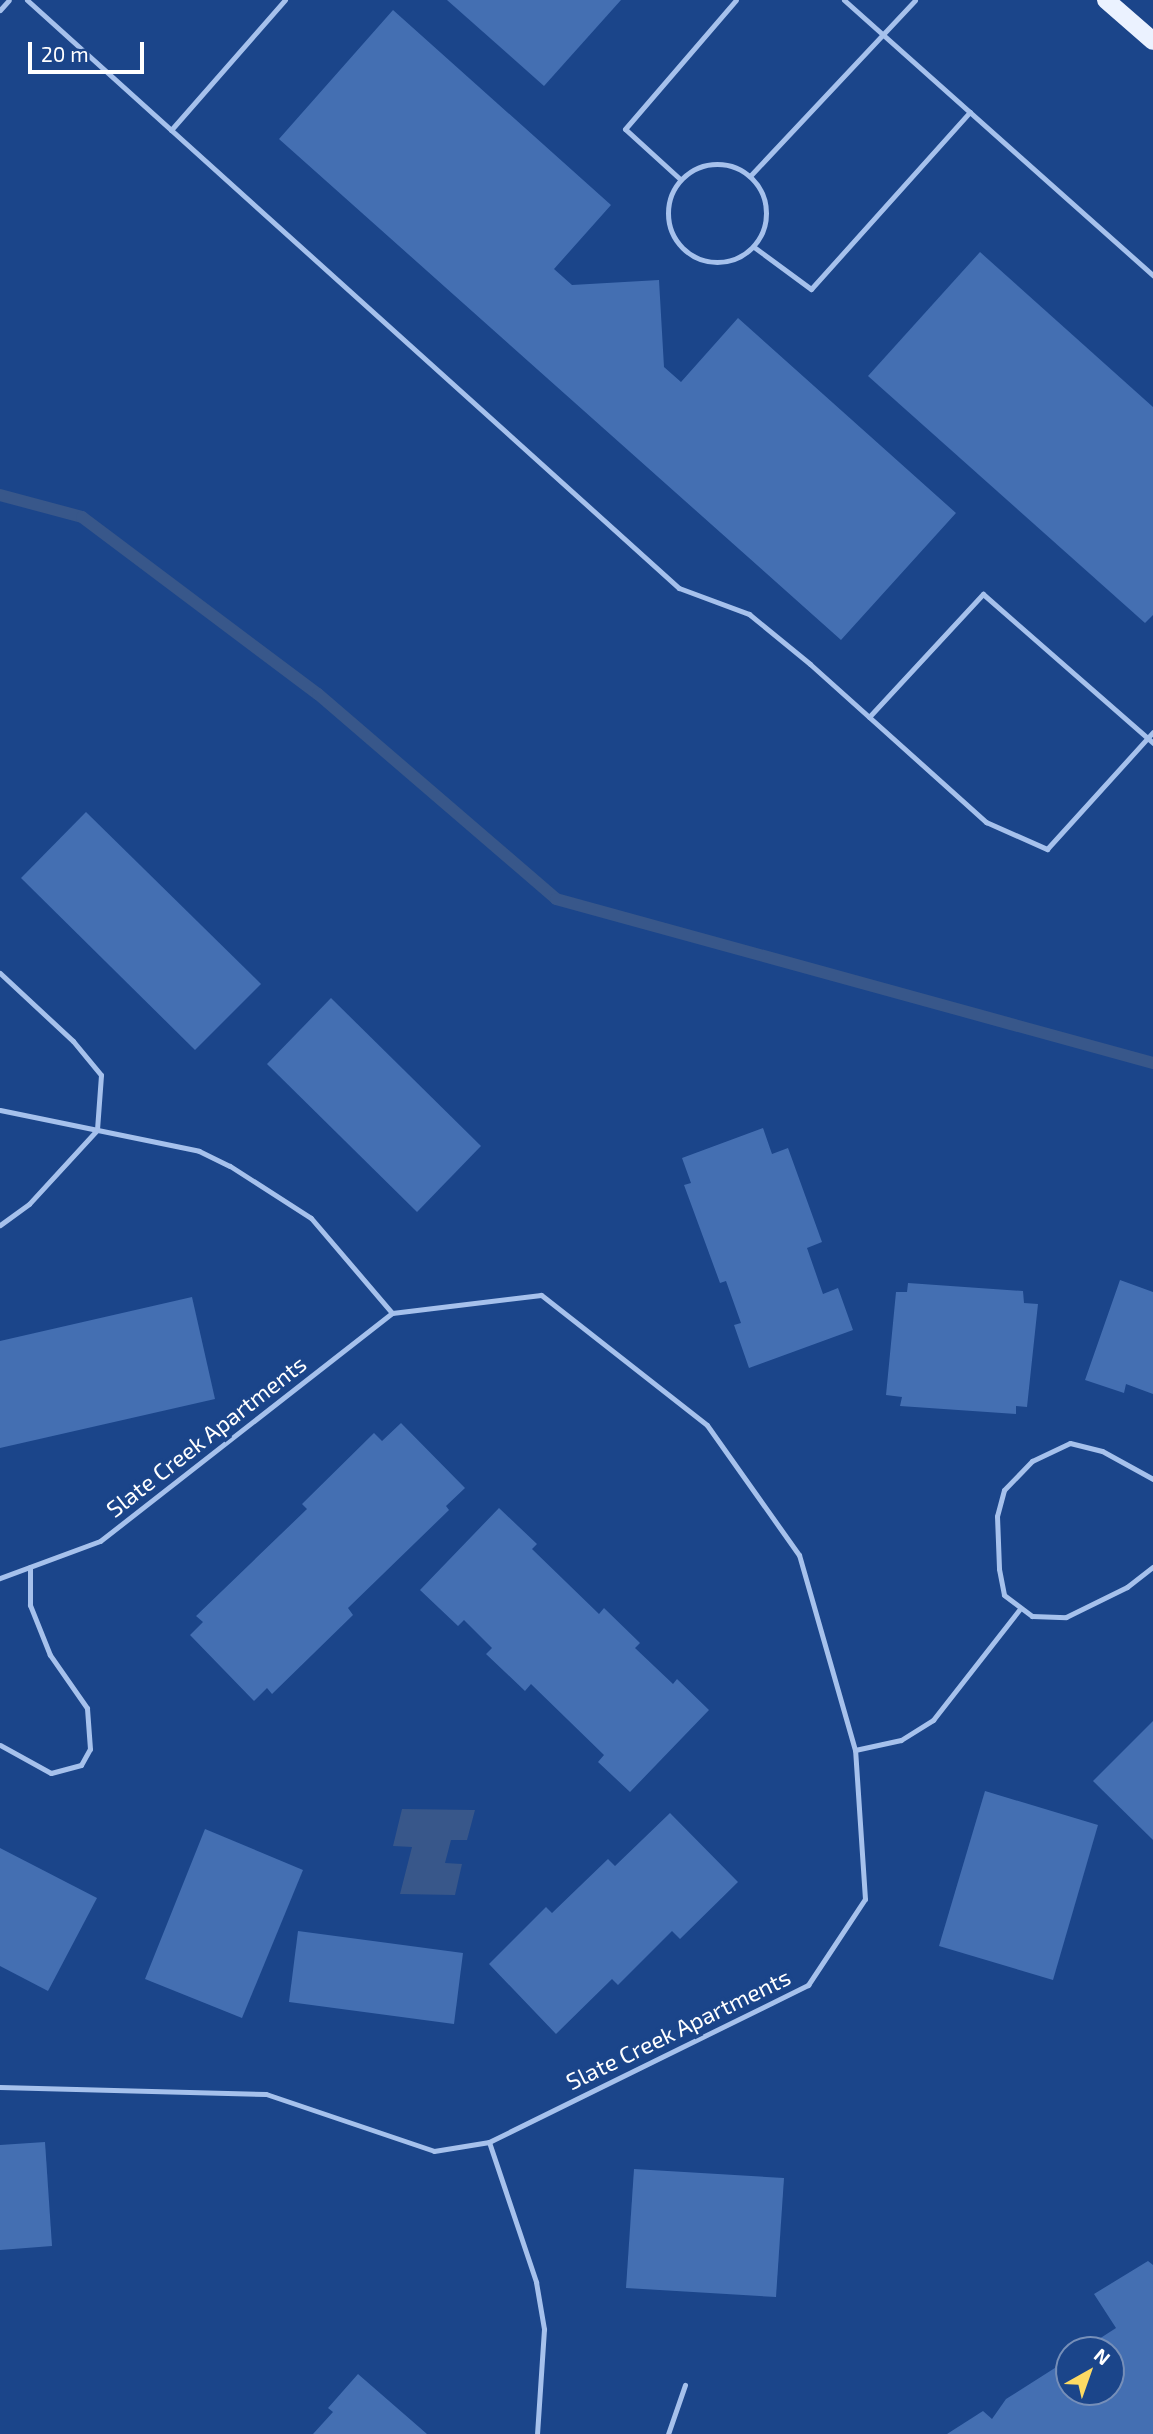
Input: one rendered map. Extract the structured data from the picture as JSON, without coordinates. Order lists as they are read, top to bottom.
{
  "streets": {
    "lane": ["Slate Creek Apartments"]
  },
  "scale_bar": "20 m",
  "north": "top right"
}
